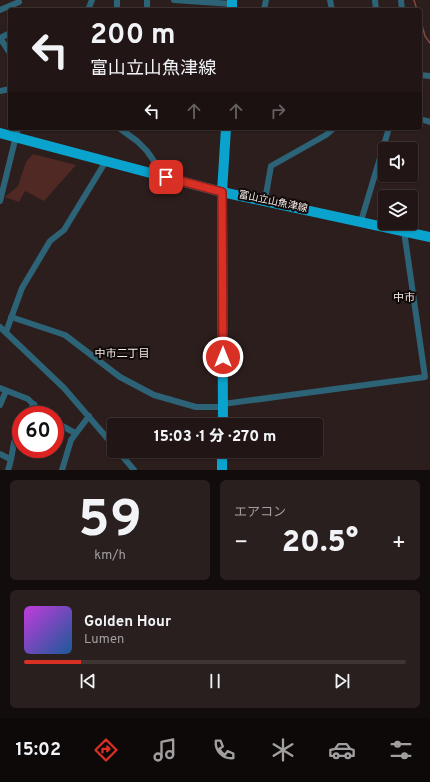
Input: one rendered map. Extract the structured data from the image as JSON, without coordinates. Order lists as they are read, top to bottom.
{
  "streets": {
    "main road": ["富山立山魚津線"]
  },
  "districts": ["中市", "中市二丁目"],
  "page": {
    "turn": ["200 m", "富山立山魚津線"],
    "limit": "60",
    "trip": "15:03 · 1 分 · 270 m",
    "tile": [
      ["59", "km/h"],
      "エアコン"
    ],
    "heat": ["−", "20.5°", "+"],
    "song": ["Golden Hour", "Lumen"],
    "tabs": "15:02"
  }
}
